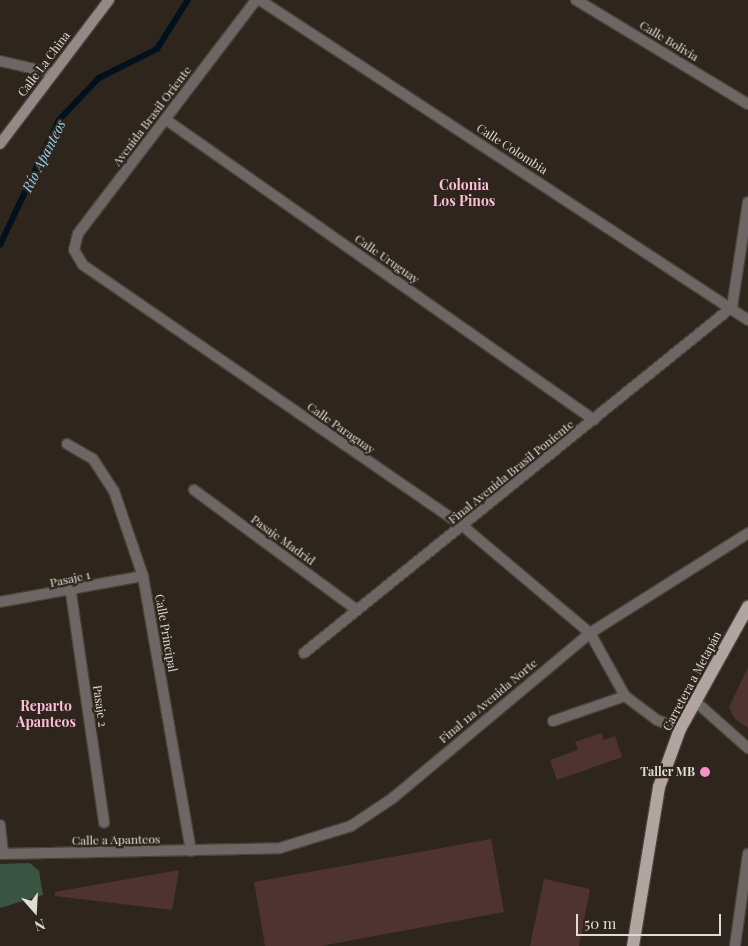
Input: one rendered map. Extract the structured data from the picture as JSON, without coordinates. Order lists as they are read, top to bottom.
{
  "streets": {
    "main road": ["Calle La China", "Carretera a Metapán"],
    "street": [
      "Calle Bolivia",
      "Avenida Brasil Oriente",
      "Calle Colombia",
      "Calle Uruguay",
      "Calle Paraguay",
      "Final Avenida Brasil Poniente",
      "Pasaje Madrid",
      "Pasaje 1",
      "Calle Principal",
      "Final 11a Avenida Norte",
      "Pasaje 2",
      "Calle a Apanteos"
    ]
  },
  "crossings": [
    ["Avenida Brasil Oriente", "Calle Uruguay"],
    ["Avenida Brasil Oriente", "Calle Paraguay"],
    ["Calle Colombia", "Final Avenida Brasil Poniente"],
    ["Calle Uruguay", "Final Avenida Brasil Poniente"],
    ["Calle Paraguay", "Final Avenida Brasil Poniente"],
    ["Calle Paraguay", "Final 11a Avenida Norte"],
    ["Final Avenida Brasil Poniente", "Pasaje Madrid"],
    ["Pasaje 1", "Calle Principal"],
    ["Pasaje 1", "Pasaje 2"],
    ["Calle Principal", "Calle a Apanteos"],
    ["Final 11a Avenida Norte", "Calle a Apanteos"]
  ],
  "districts": ["Colonia Los Pinos", "Reparto Apanteos"],
  "water": ["Río Apanteos"],
  "places": ["Taller MB"],
  "scale_bar": "50 m",
  "north": "bottom"
}
